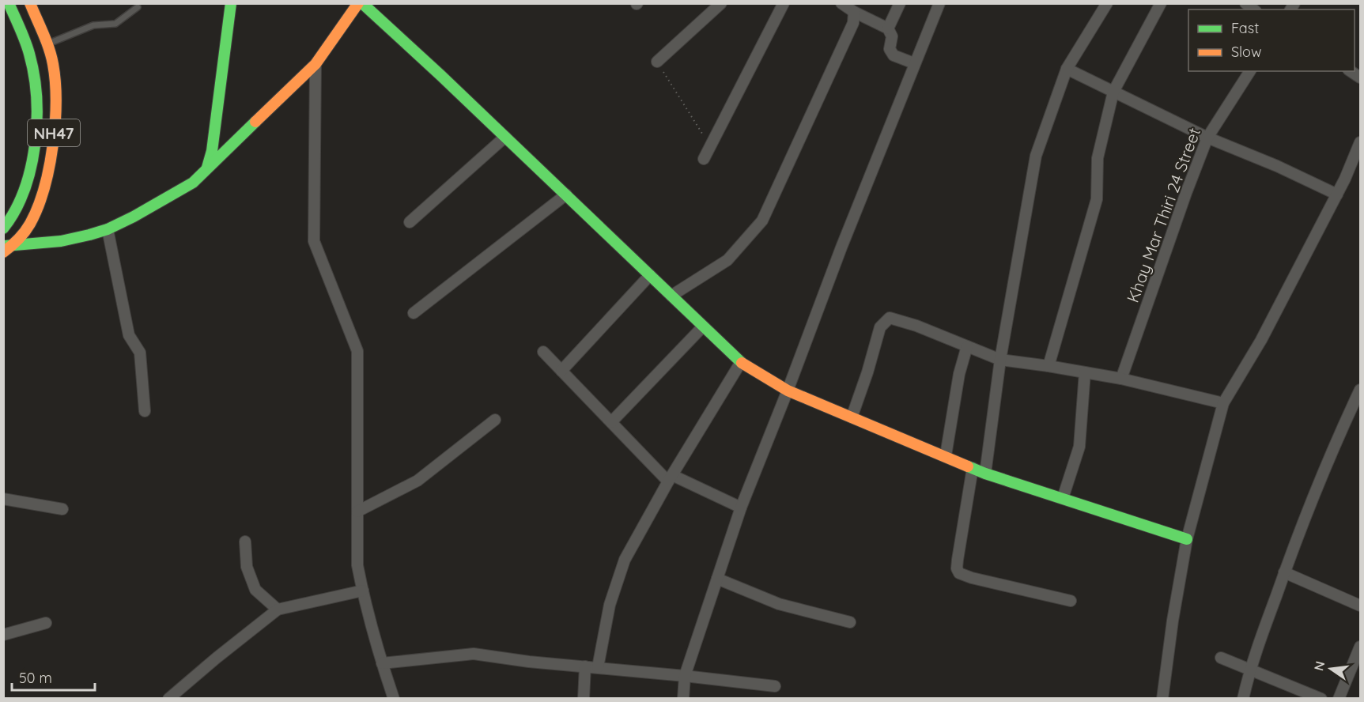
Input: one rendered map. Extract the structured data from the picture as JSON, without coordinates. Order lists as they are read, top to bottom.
{
  "streets": {
    "main road": ["NH47"],
    "street": ["Khay Mar Thiri 24 Street"]
  },
  "legend": ["Fast", "Slow"],
  "scale_bar": "50 m",
  "north": "left"
}
